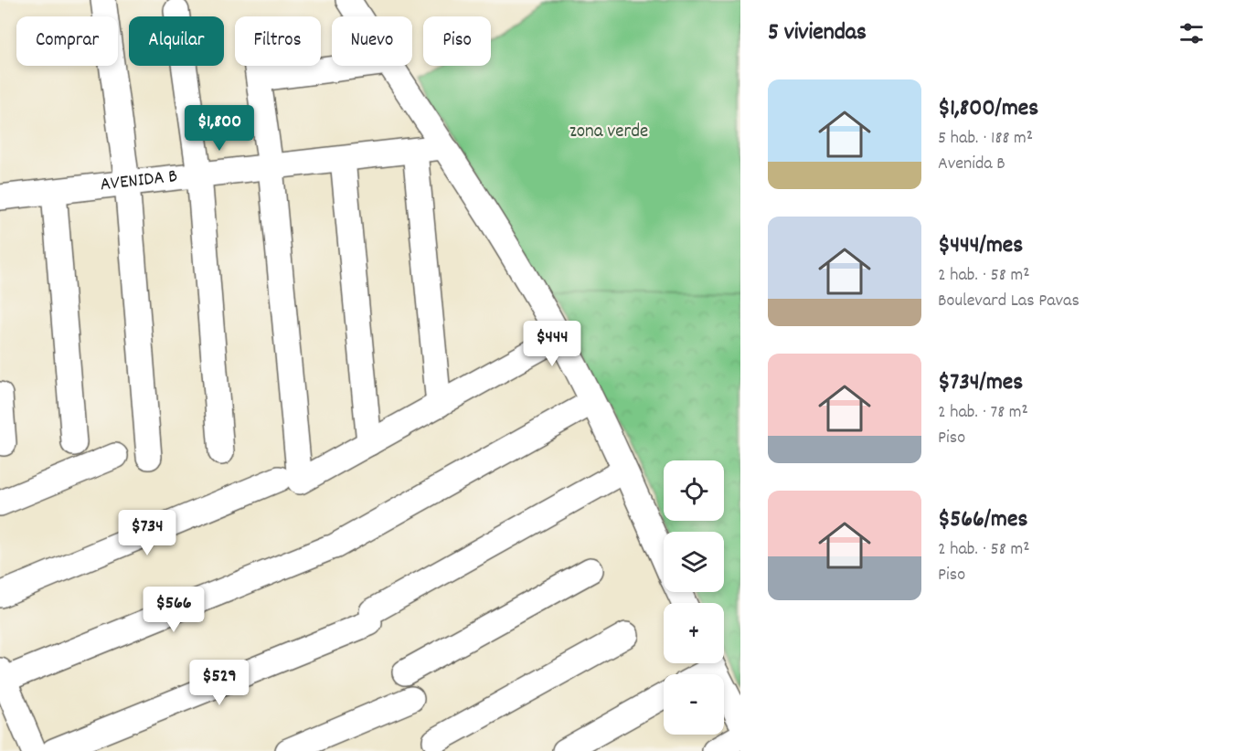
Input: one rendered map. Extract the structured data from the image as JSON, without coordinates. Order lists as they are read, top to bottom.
{
  "streets": {
    "street": ["AVENIDA B"]
  },
  "parks": ["zona verde"],
  "page": {
    "heading": "5 viviendas",
    "chip": [
      "Comprar",
      "Alquilar",
      "Filtros",
      "Nuevo",
      "Piso"
    ],
    "list": [
      {
        "name": "$1,800/mes",
        "note": "5 hab. · 188 m² · Avenida B"
      },
      {
        "name": "$444/mes",
        "note": "2 hab. · 58 m² · Boulevard Las Pavas"
      },
      {
        "name": "$734/mes",
        "note": "2 hab. · 78 m² · Piso"
      },
      {
        "name": "$566/mes",
        "note": "2 hab. · 58 m² · Piso"
      }
    ],
    "price": [
      "$1,800",
      "$444",
      "$734",
      "$566",
      "$529"
    ],
    "map_buttons": ["+", "−"]
  }
}
